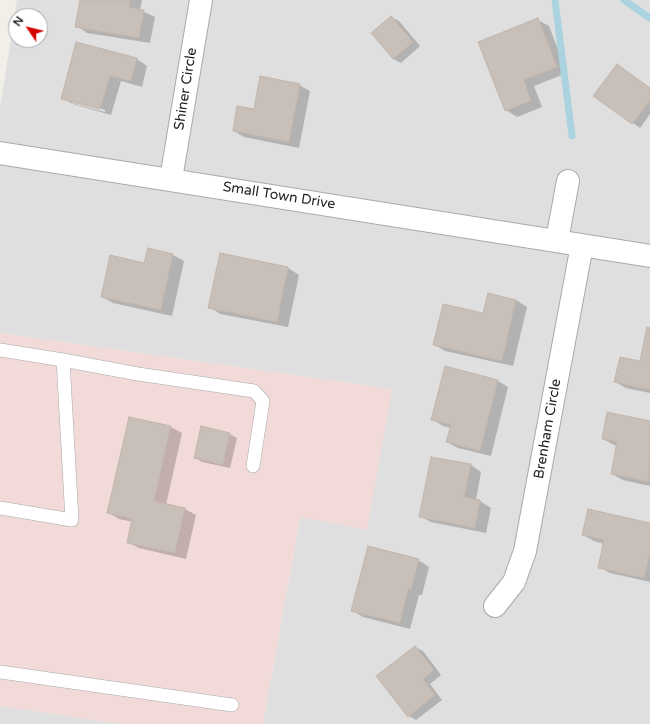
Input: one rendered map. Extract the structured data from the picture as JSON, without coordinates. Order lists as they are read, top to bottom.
{
  "streets": {
    "street": ["Shiner Circle", "Small Town Drive", "Brenham Circle"]
  },
  "crossings": [
    ["Shiner Circle", "Small Town Drive"],
    ["Small Town Drive", "Brenham Circle"]
  ],
  "north": "top left"
}
